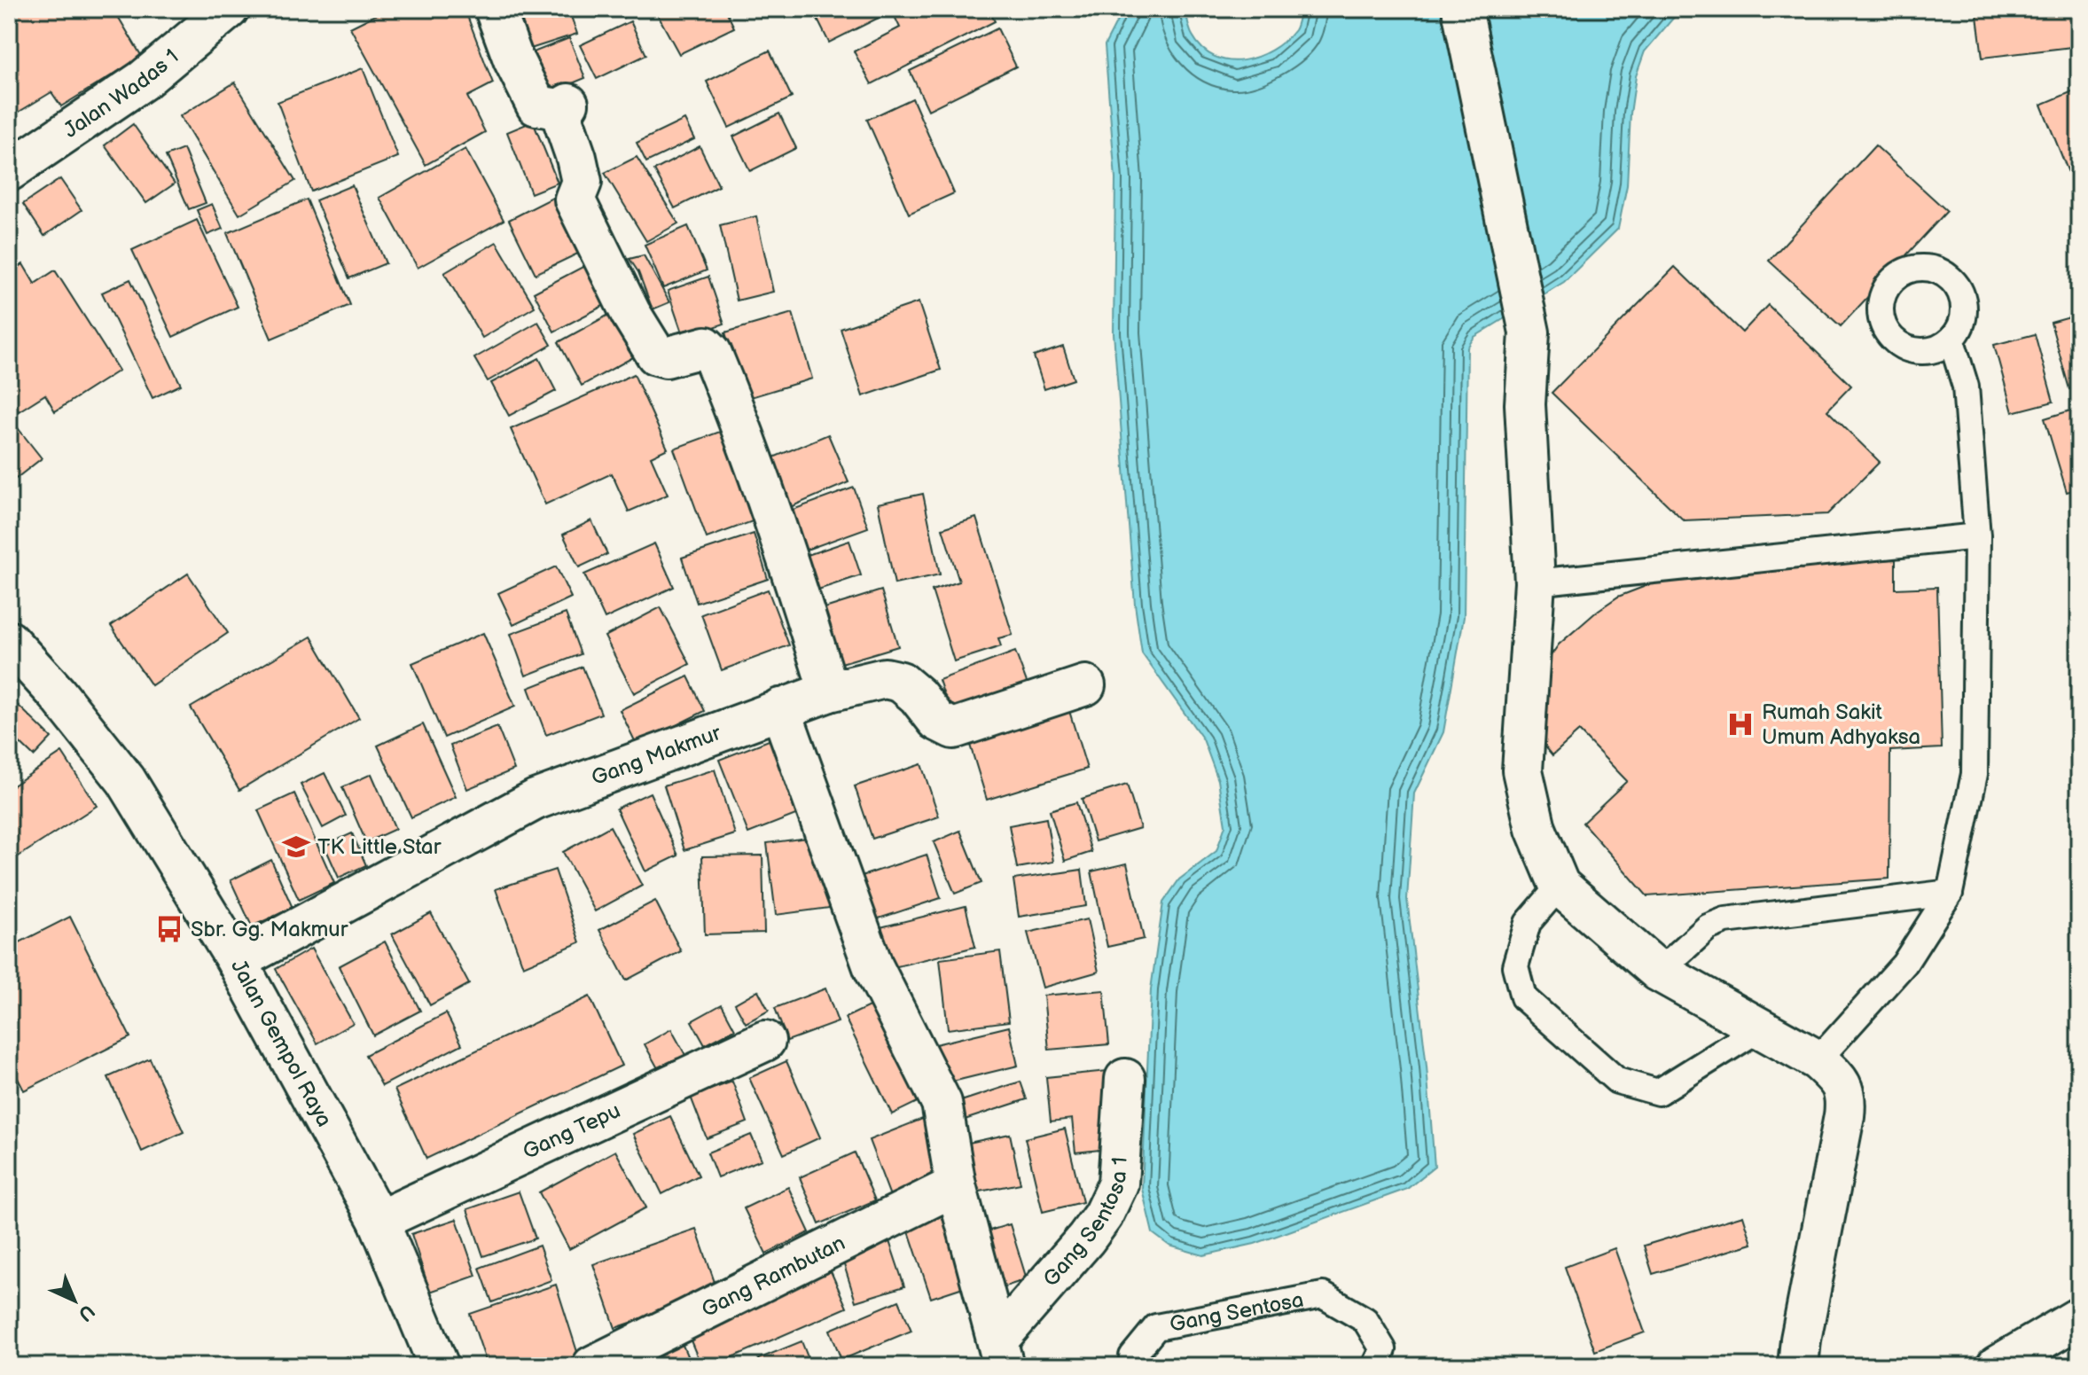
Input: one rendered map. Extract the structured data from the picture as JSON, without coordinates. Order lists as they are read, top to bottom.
{
  "streets": {
    "street": [
      "Jalan Wadas 1",
      "Gang Makmur",
      "Jalan Gempol Raya",
      "Gang Tepu",
      "Gang Sentosa 1",
      "Gang Rambutan"
    ],
    "lane": ["Gang Sentosa"]
  },
  "crossings": [
    ["Gang Makmur", "Jalan Gempol Raya"],
    ["Jalan Gempol Raya", "Gang Tepu"]
  ],
  "places": {
    "hospital": ["Rumah Sakit Umum Adhyaksa"],
    "school or university": ["TK Little Star"],
    "bus stop": ["Sbr. Gg. Makmur"]
  },
  "north": "bottom right"
}
